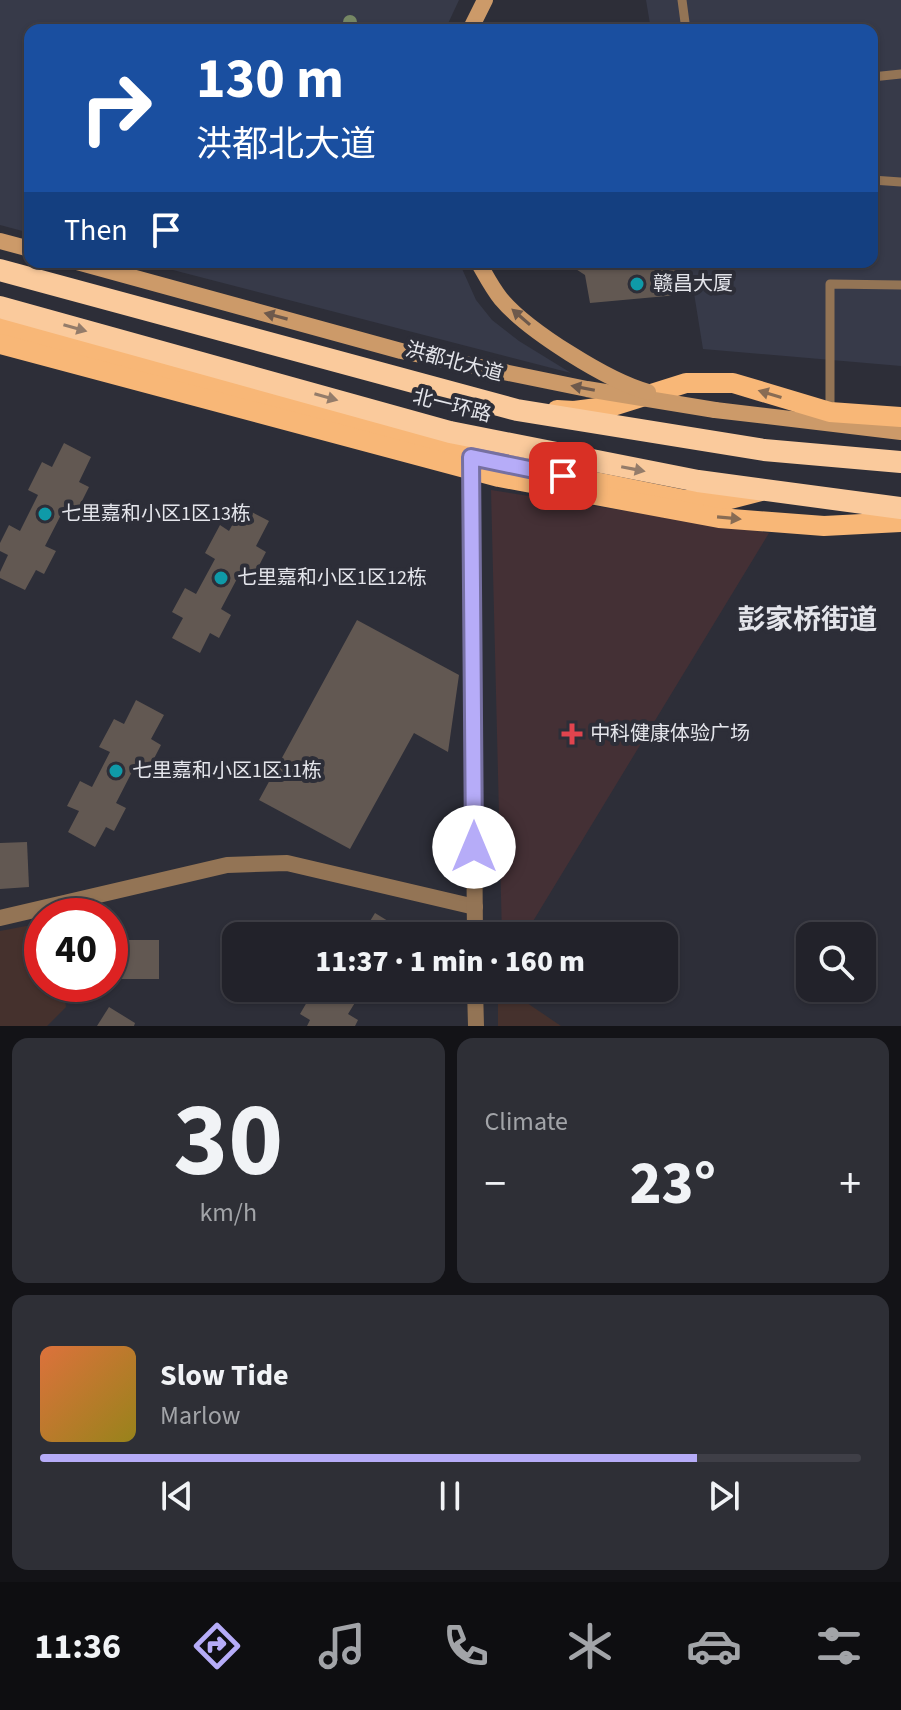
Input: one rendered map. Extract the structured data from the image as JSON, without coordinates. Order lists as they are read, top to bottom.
{
  "streets": {
    "highway": ["北一环路"],
    "main road": ["洪都北大道"]
  },
  "districts": ["彭家桥街道"],
  "places": {
    "other": [
      "赣昌大厦",
      "七里嘉和小区1区13栋",
      "七里嘉和小区1区12栋",
      "七里嘉和小区1区11栋"
    ],
    "health": ["中科健康体验广场"]
  },
  "page": {
    "turn": ["130 m", "洪都北大道"],
    "then": "Then",
    "limit": "40",
    "trip": "11:37 · 1 min · 160 m",
    "tile": [
      ["30", "km/h"],
      "Climate"
    ],
    "heat": ["−", "23°", "+"],
    "song": ["Slow Tide", "Marlow"],
    "tabs": "11:36"
  }
}
